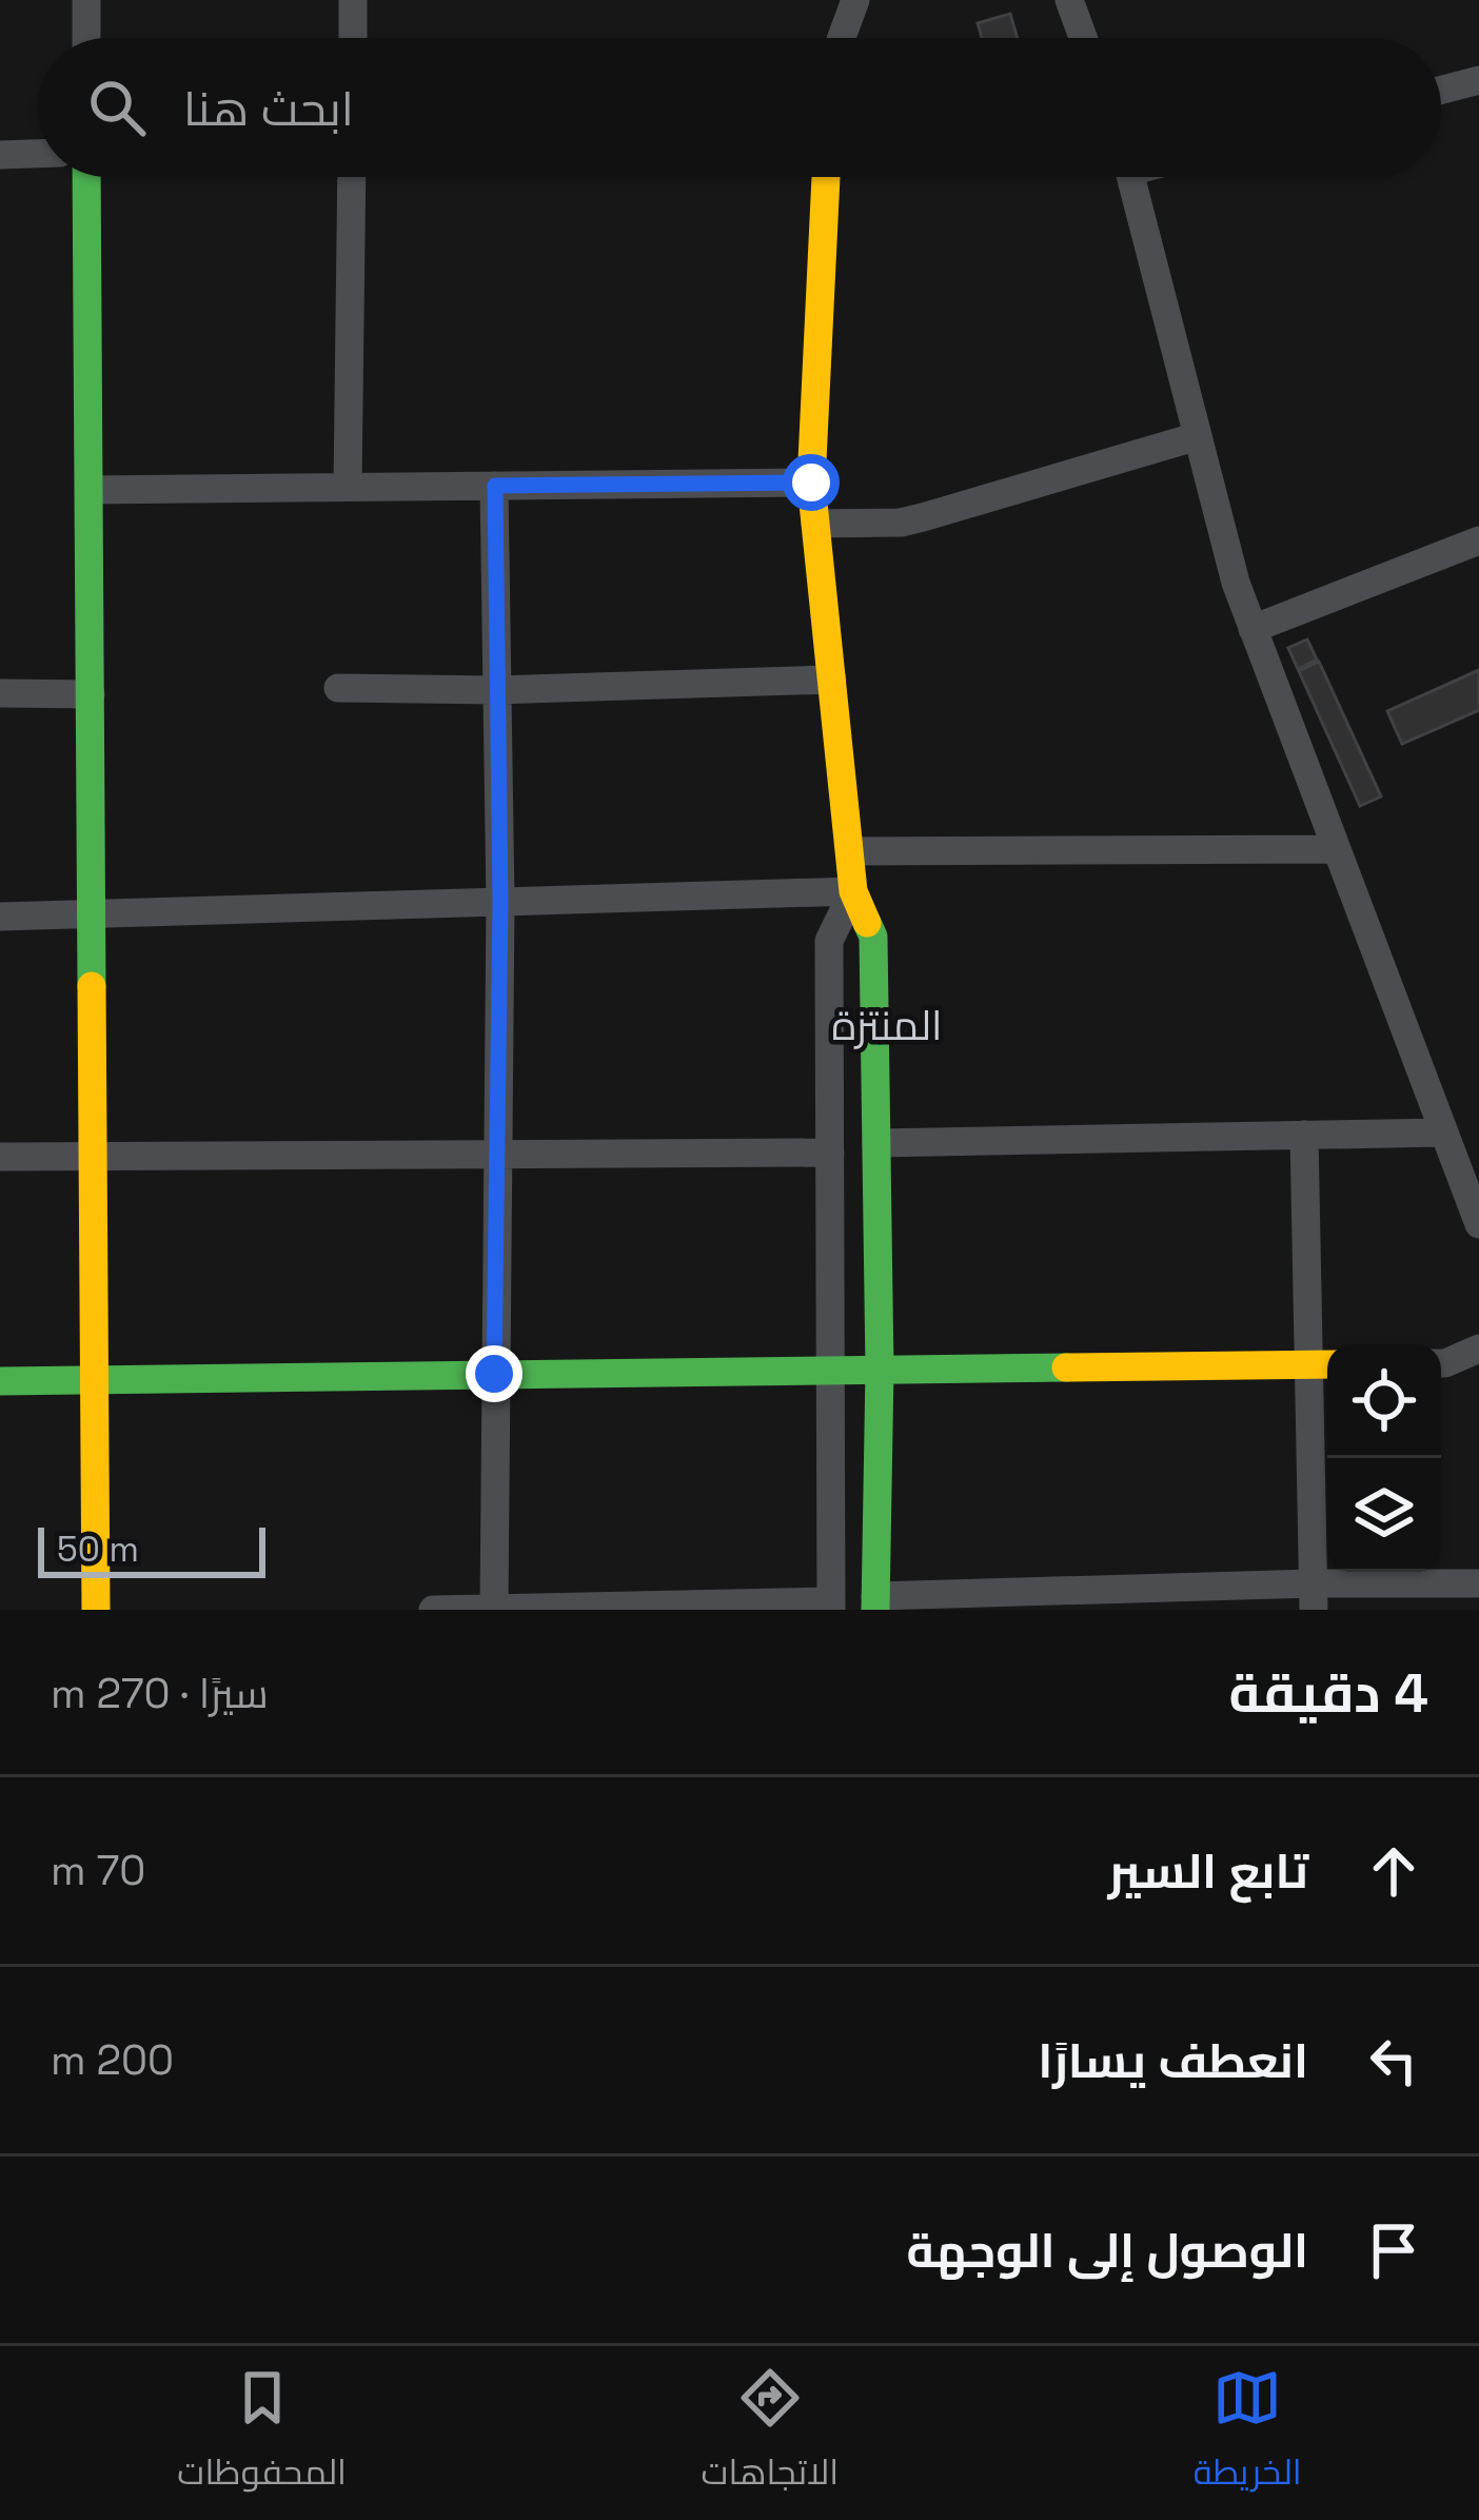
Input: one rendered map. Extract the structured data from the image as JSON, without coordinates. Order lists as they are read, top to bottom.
{
  "districts": ["المنتزة"],
  "scale_bar": "50 m",
  "page": {
    "search": "ابحث هنا",
    "scale": "50 m",
    "heading": ["4 دقيقة", "سيرًا · 270 m"],
    "list": [
      ["تابع السير", "70 m"],
      ["انعطف يسارًا", "200 m"],
      "الوصول إلى الوجهة"
    ],
    "nav": ["الخريطة", "الاتجاهات", "المحفوظات"]
  }
}
